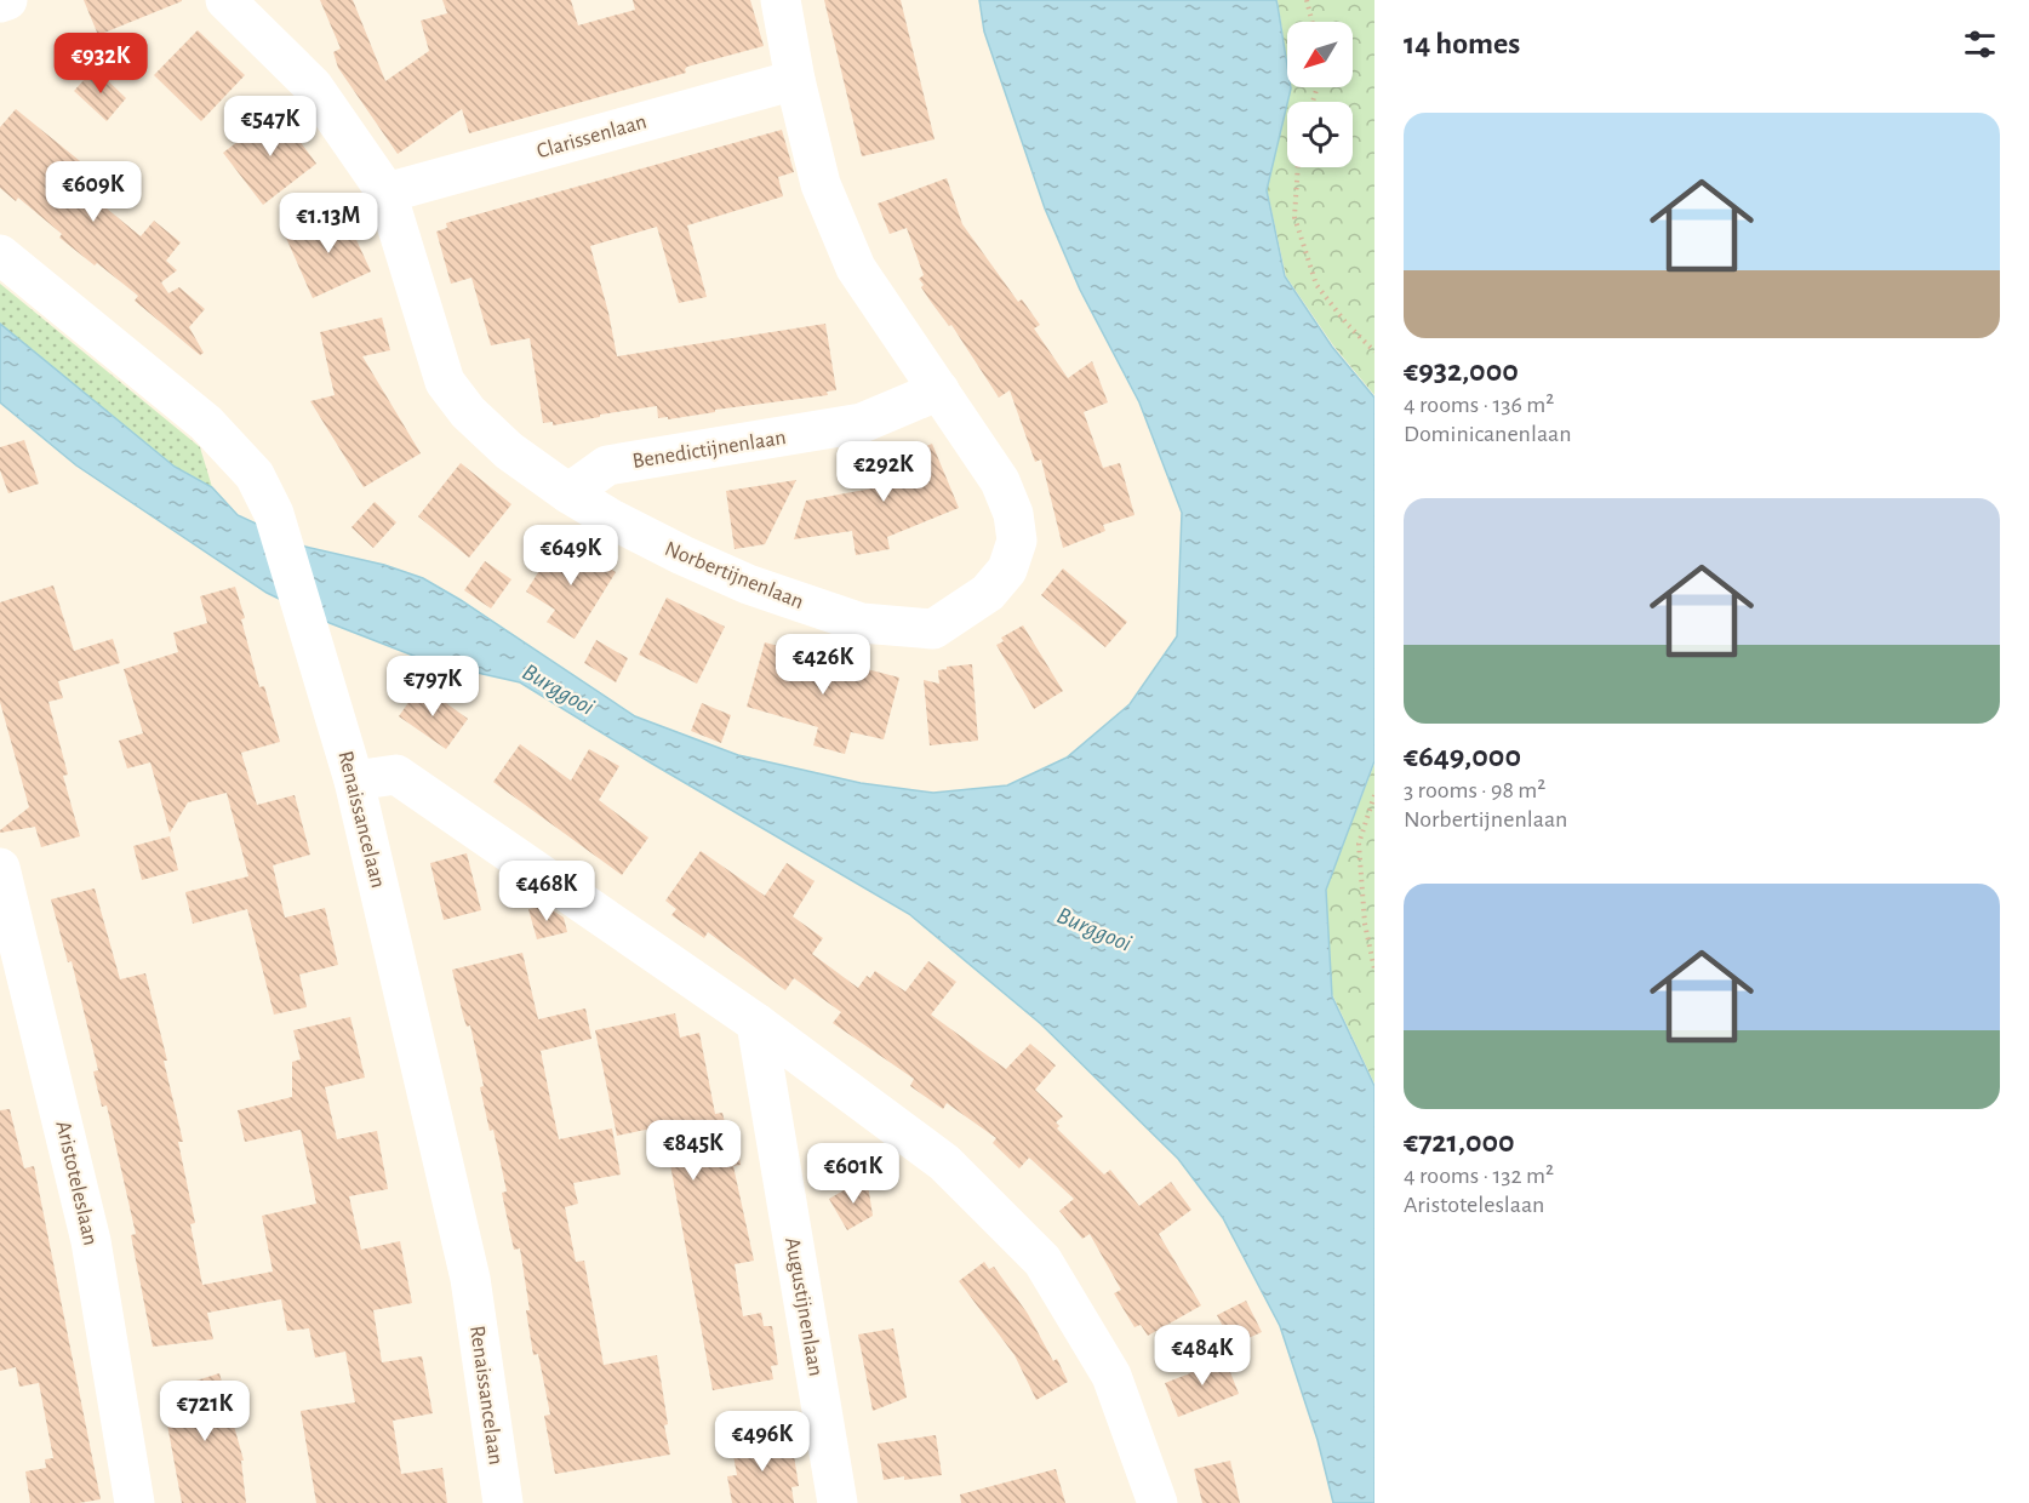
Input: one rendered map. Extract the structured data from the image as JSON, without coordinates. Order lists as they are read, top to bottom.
{
  "streets": {
    "street": [
      "Clarissenlaan",
      "Benedictijnenlaan",
      "Norbertijnenlaan",
      "Renaissancelaan",
      "Aristoteleslaan",
      "Augustijnenlaan"
    ]
  },
  "crossings": [
    ["Clarissenlaan", "Norbertijnenlaan"],
    ["Benedictijnenlaan", "Norbertijnenlaan"]
  ],
  "water": ["Burggooi"],
  "north": "bottom left",
  "page": {
    "heading": "14 homes",
    "price": [
      "€932K",
      "€547K",
      "€609K",
      "€1.13M",
      "€292K",
      "€649K",
      "€426K",
      "€797K",
      "€468K",
      "€845K",
      "€601K",
      "€484K",
      "€721K",
      "€496K"
    ],
    "list": [
      {
        "name": "€932,000",
        "note": "4 rooms · 136 m² · Dominicanenlaan"
      },
      {
        "name": "€649,000",
        "note": "3 rooms · 98 m² · Norbertijnenlaan"
      },
      {
        "name": "€721,000",
        "note": "4 rooms · 132 m² · Aristoteleslaan"
      }
    ]
  }
}
